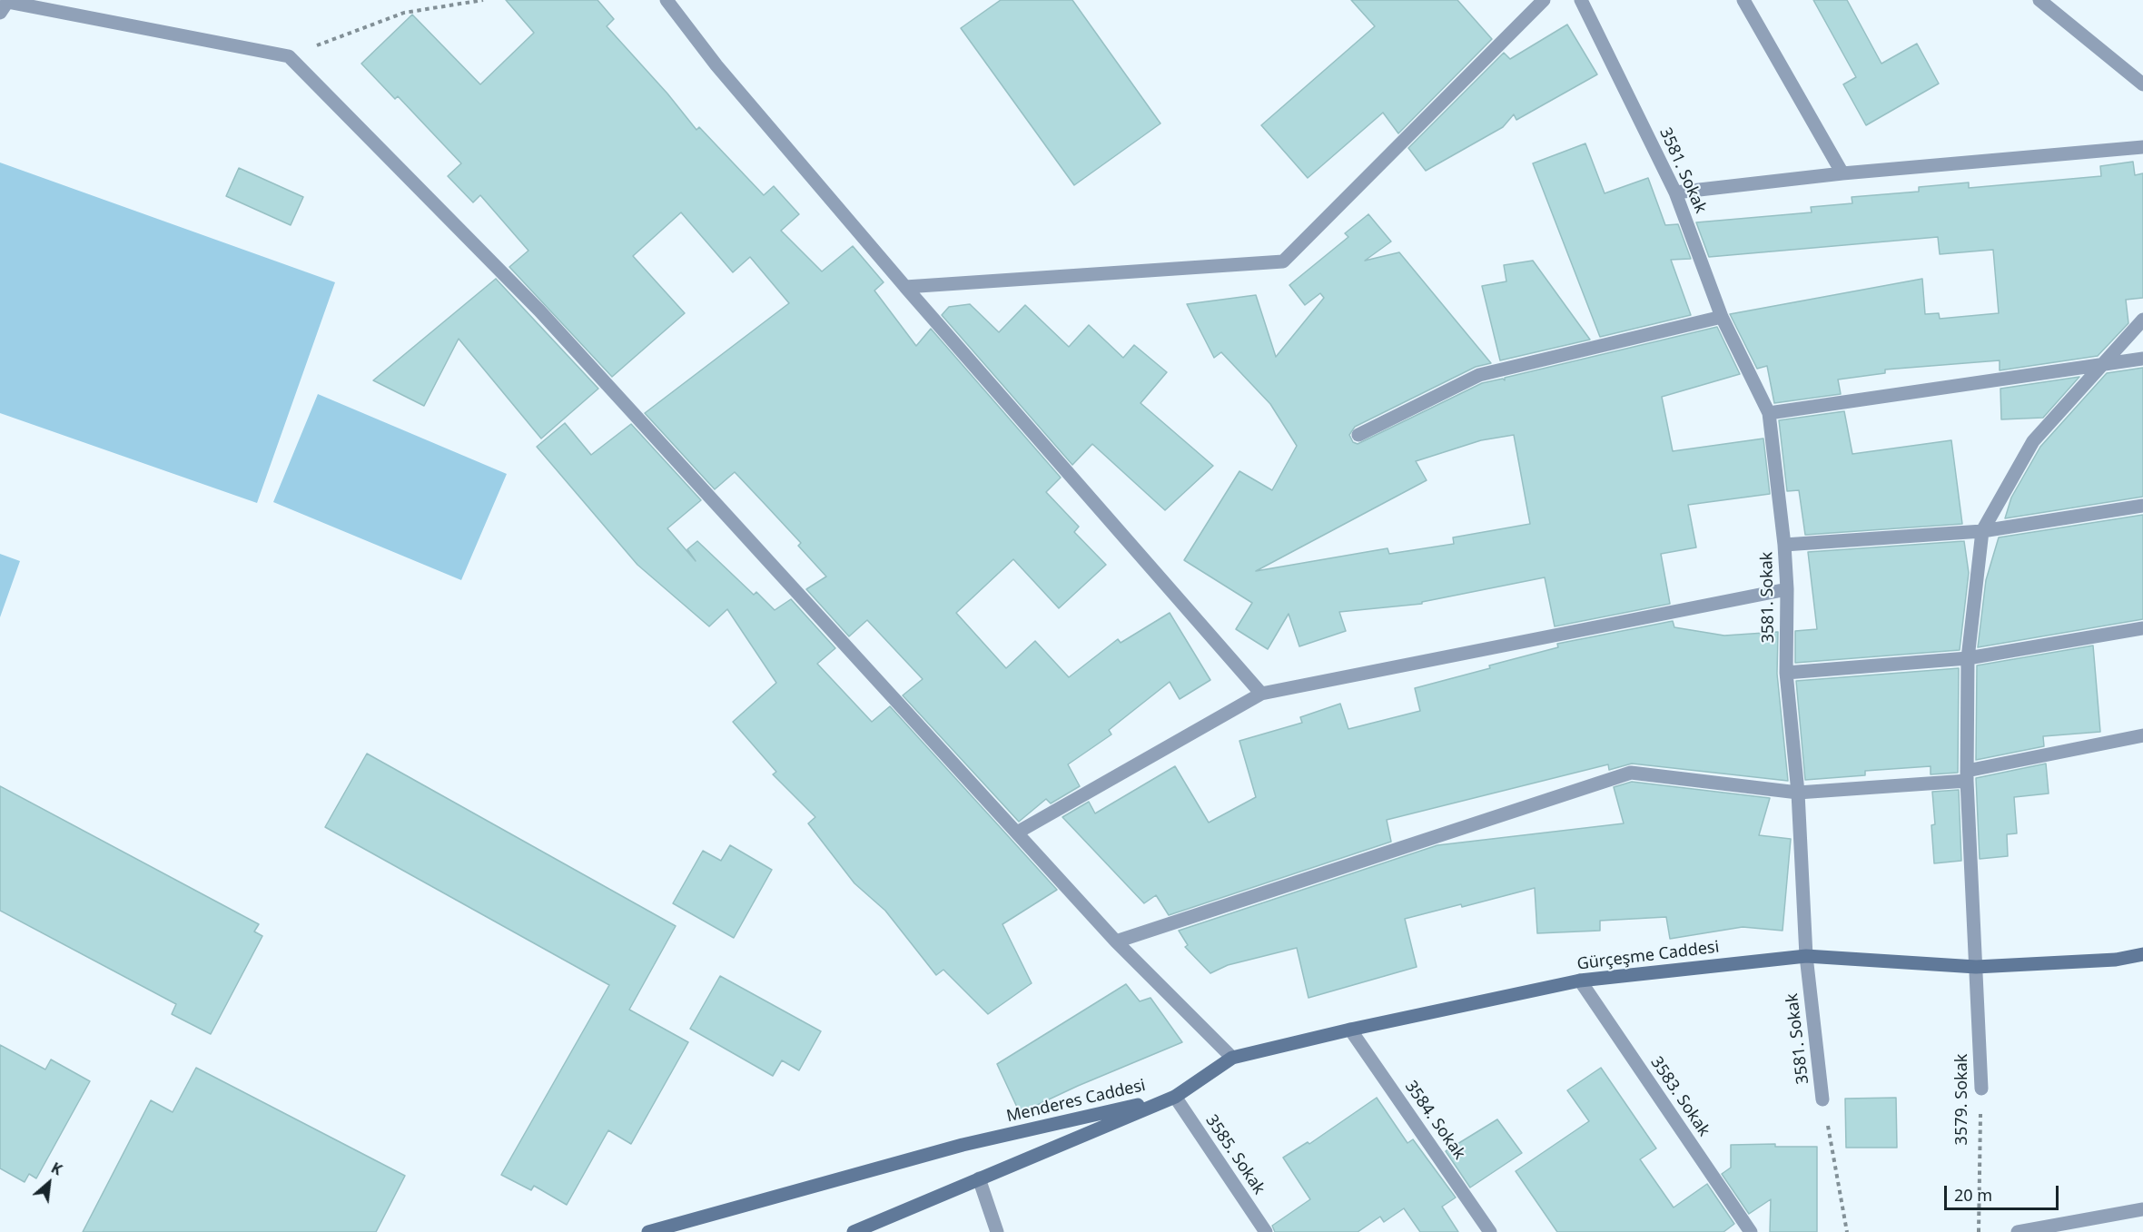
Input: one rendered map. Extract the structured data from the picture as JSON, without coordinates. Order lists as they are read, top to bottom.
{
  "streets": {
    "main road": ["Gürçeşme Caddesi", "Menderes Caddesi"],
    "street": [
      "3581. Sokak",
      "3583. Sokak",
      "3579. Sokak",
      "3584. Sokak",
      "3585. Sokak"
    ]
  },
  "crossings": [
    ["3581. Sokak", "Gürçeşme Caddesi"],
    ["Gürçeşme Caddesi", "3583. Sokak"],
    ["Gürçeşme Caddesi", "3579. Sokak"],
    ["Gürçeşme Caddesi", "Menderes Caddesi"],
    ["Gürçeşme Caddesi", "3584. Sokak"],
    ["Gürçeşme Caddesi", "3585. Sokak"],
    ["Menderes Caddesi", "3585. Sokak"]
  ],
  "scale_bar": "20 m",
  "north": "top right"
}
